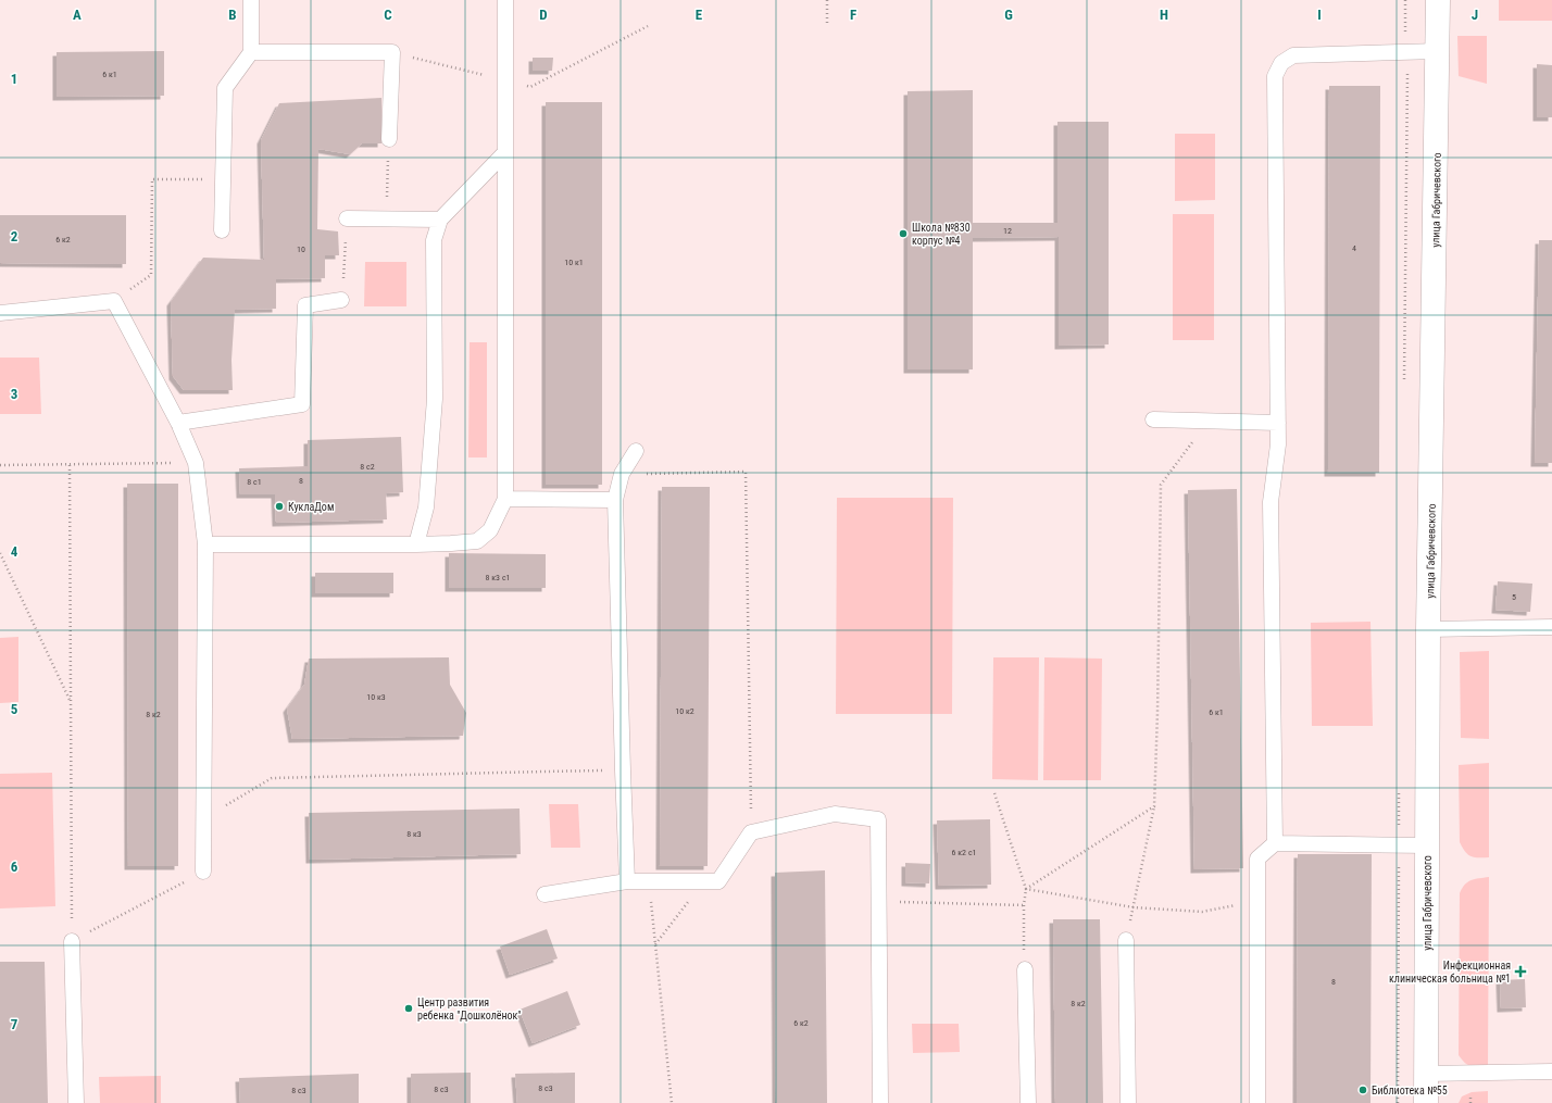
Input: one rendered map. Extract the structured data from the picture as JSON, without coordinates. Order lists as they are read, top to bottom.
{
  "streets": {
    "street": ["улица Габричевского"]
  },
  "places": {
    "other": [
      "Школа №830 корпус №4",
      "КуклаДом",
      "Центр развития ребенка \"Дошколёнок\"",
      "Библиотека №55"
    ],
    "health": ["Инфекционная клиническая больница №1"]
  },
  "house_numbers": [
    "6 к1",
    "12",
    "6 к2",
    "4",
    "10",
    "10 к1",
    "8 с2",
    "8",
    "8 с1",
    "8 к3 с1",
    "5",
    "10 к3",
    "10 к2",
    "6 к1",
    "8 к2",
    "8 к3",
    "6 к2 с1",
    "8",
    "8 к2",
    "6 к2",
    "8 с3",
    "8 с3",
    "8 с3"
  ],
  "grid": {
    "columns": [
      "A",
      "B",
      "C",
      "D",
      "E",
      "F",
      "G",
      "H",
      "I",
      "J"
    ],
    "rows": [
      "1",
      "2",
      "3",
      "4",
      "5",
      "6",
      "7"
    ]
  }
}
